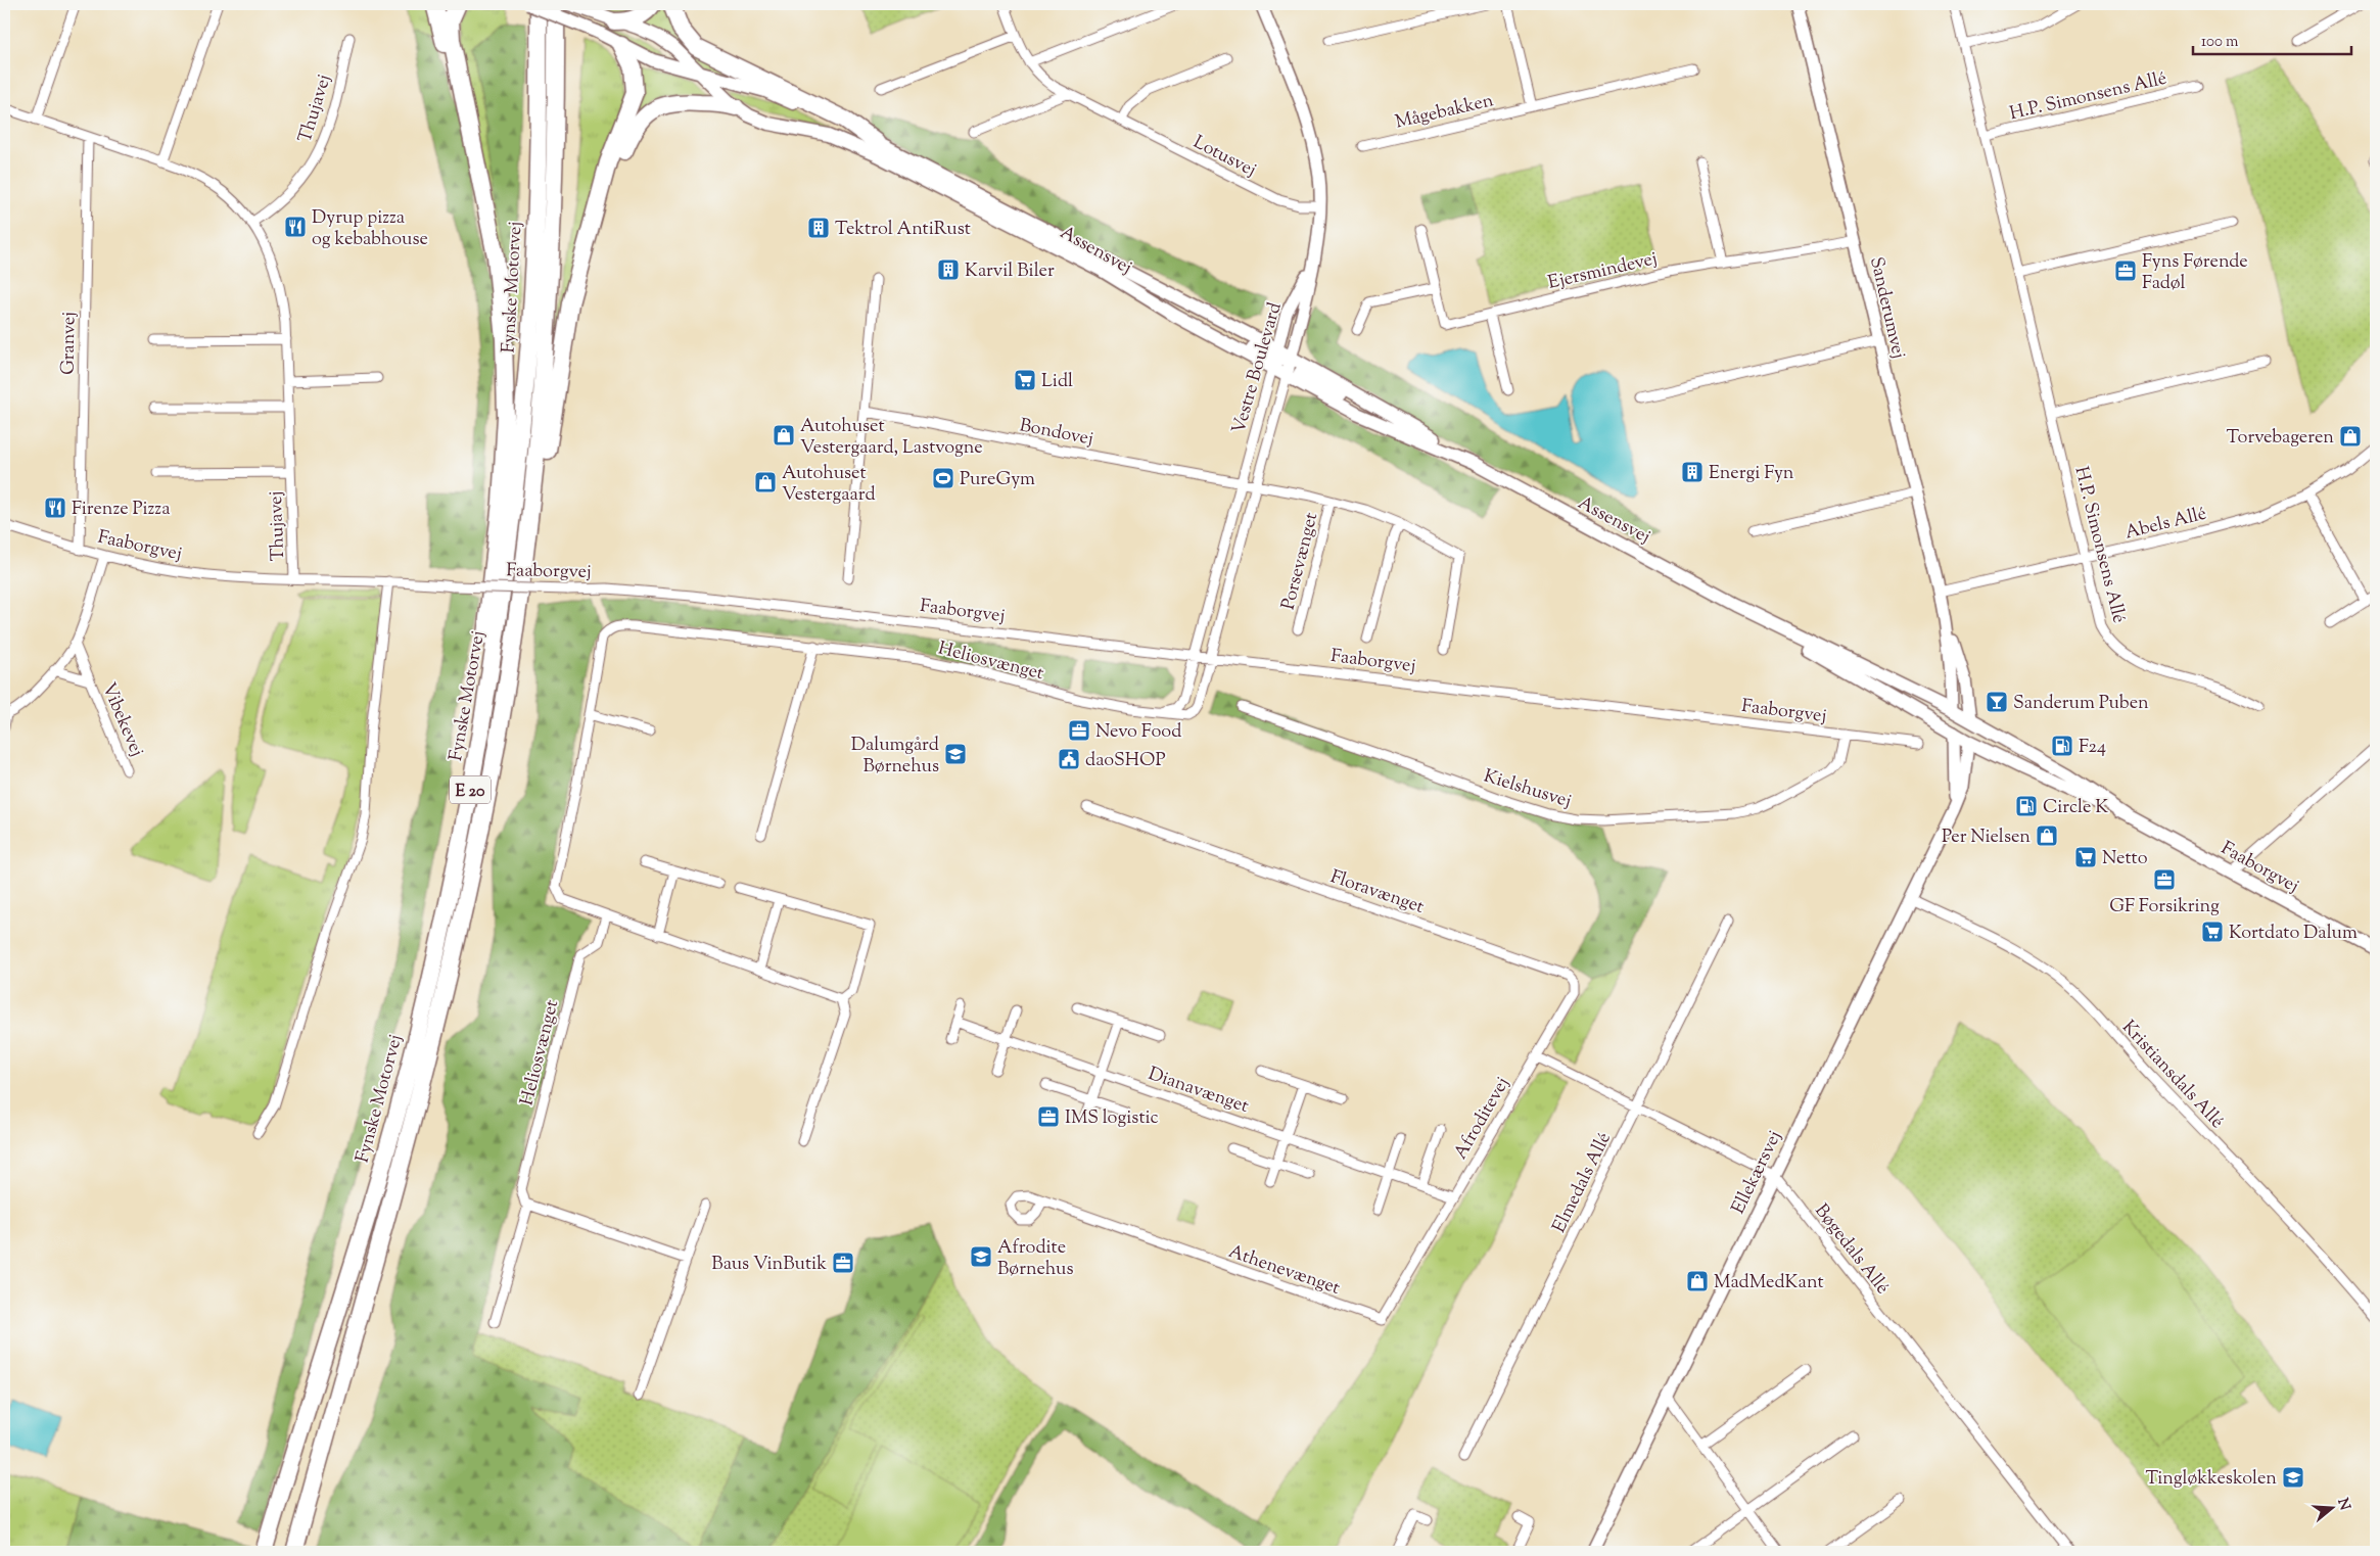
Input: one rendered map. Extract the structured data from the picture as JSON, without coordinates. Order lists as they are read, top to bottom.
{
  "streets": {
    "highway": ["Fynske Motorvej", "E 20"],
    "main road": ["Assensvej", "Faaborgvej"],
    "street": [
      "H.P. Simonsens Allé",
      "Thujavej",
      "Mågebakken",
      "Lotusvej",
      "Ejersmindevej",
      "Sanderumvej",
      "Granvej",
      "Vestre Boulevard",
      "Bondovej",
      "Abels Allé",
      "Porsevænget",
      "Heliosvænget",
      "Vibekevej",
      "Kielshusvej",
      "Floravænget",
      "Kristiansdals Allé",
      "Dianavænget",
      "Afroditevej",
      "Ellekærsvej",
      "Elmedals Allé",
      "Bøgedals Allé",
      "Athenevænget"
    ]
  },
  "crossings": [
    ["H.P. Simonsens Allé", "Abels Allé"],
    ["Thujavej", "Granvej"],
    ["Thujavej", "Faaborgvej"],
    ["Lotusvej", "Vestre Boulevard"],
    ["Assensvej", "Sanderumvej"],
    ["Assensvej", "Vestre Boulevard"],
    ["Assensvej", "Faaborgvej"],
    ["Assensvej", "Ellekærsvej"],
    ["Ejersmindevej", "Sanderumvej"],
    ["Sanderumvej", "Abels Allé"],
    ["Sanderumvej", "Faaborgvej"],
    ["Granvej", "Faaborgvej"],
    ["Vestre Boulevard", "Bondovej"],
    ["Vestre Boulevard", "Faaborgvej"],
    ["Vestre Boulevard", "Porsevænget"],
    ["Vestre Boulevard", "Heliosvænget"],
    ["Faaborgvej", "Heliosvænget"],
    ["Faaborgvej", "Kielshusvej"],
    ["Faaborgvej", "Ellekærsvej"],
    ["Floravænget", "Afroditevej"],
    ["Floravænget", "Bøgedals Allé"],
    ["Kristiansdals Allé", "Ellekærsvej"],
    ["Dianavænget", "Afroditevej"],
    ["Dianavænget", "Athenevænget"],
    ["Afroditevej", "Bøgedals Allé"],
    ["Afroditevej", "Athenevænget"],
    ["Ellekærsvej", "Bøgedals Allé"],
    ["Elmedals Allé", "Bøgedals Allé"]
  ],
  "places": {
    "restaurant": ["Dyrup pizza og kebabhouse", "Firenze Pizza"],
    "building": ["Tektrol AntiRust", "Karvil Biler", "Energi Fyn"],
    "office": [
      "Fyns Førende Fadøl",
      "Nevo Food",
      "GF Forsikring",
      "IMS logistic",
      "Baus VinButik"
    ],
    "supermarket": ["Lidl", "Netto", "Kortdato Dalum"],
    "shop": [
      "Autohuset Vestergaard, Lastvogne",
      "Torvebageren",
      "Autohuset Vestergaard",
      "Per Nielsen",
      "MadMedKant"
    ],
    "sports": ["PureGym"],
    "bar": ["Sanderum Puben"],
    "fuel station": ["F24", "Circle K"],
    "school or university": ["Dalumgård Børnehus", "Afrodite Børnehus", "Tingløkkeskolen"],
    "public building": ["daoSHOP"]
  },
  "scale_bar": "100 m",
  "north": "right"
}
